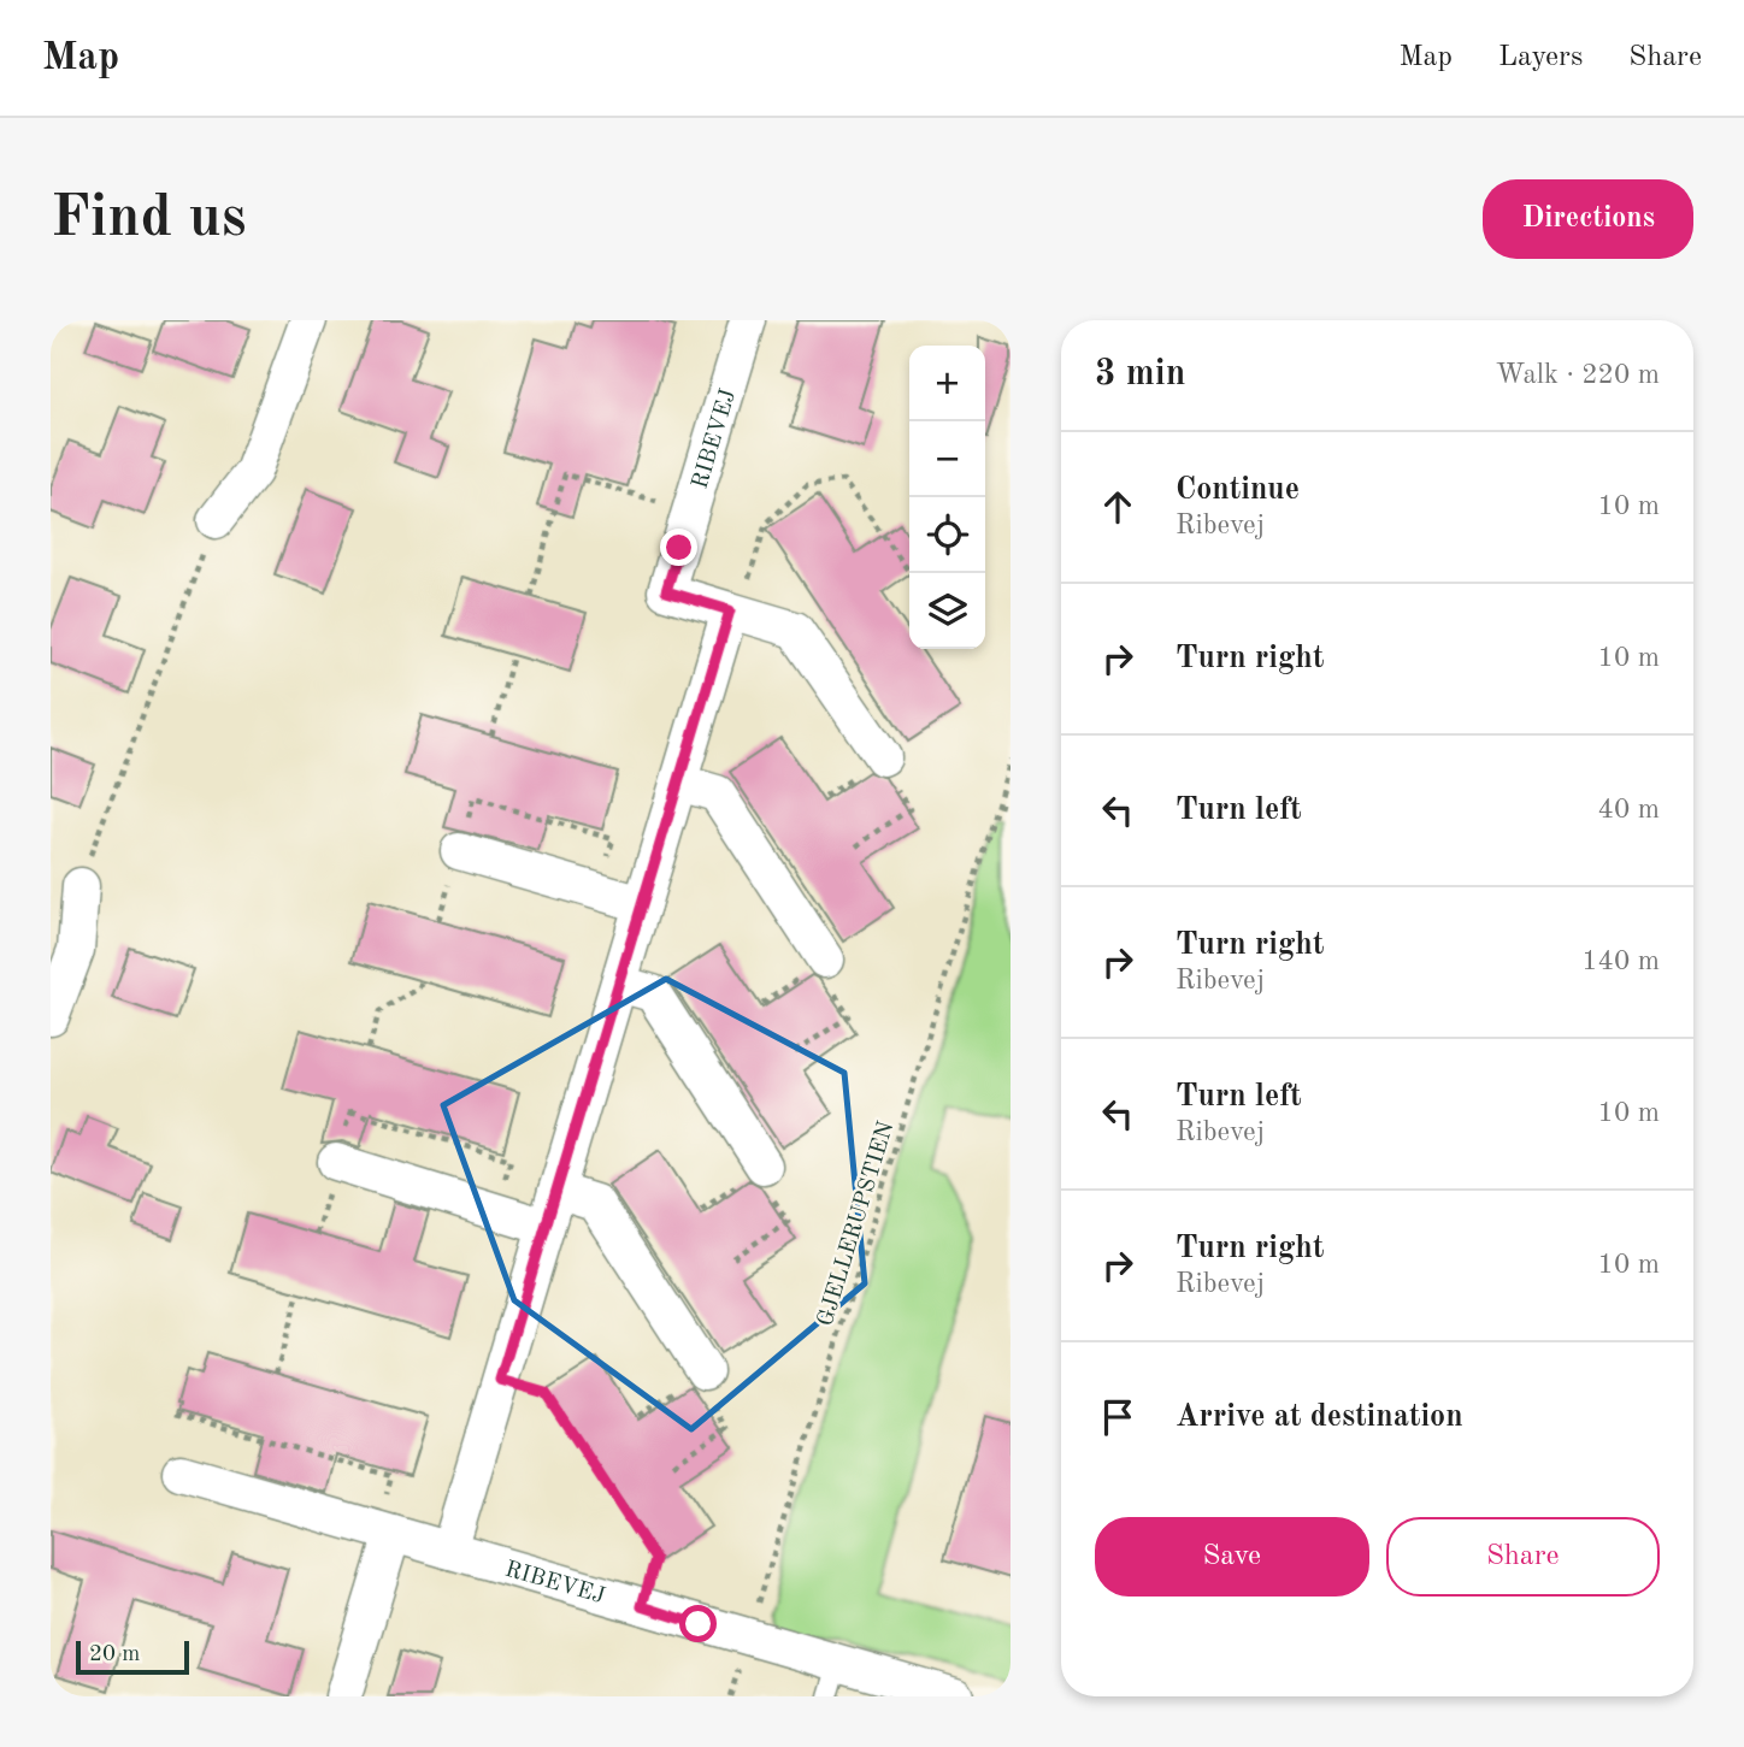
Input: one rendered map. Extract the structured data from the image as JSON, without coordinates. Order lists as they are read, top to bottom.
{
  "streets": {
    "street": ["RIBEVEJ"],
    "path": ["GJELLERUPSTIEN"]
  },
  "crossings": [
    ["RIBEVEJ", "GJELLERUPSTIEN"]
  ],
  "scale_bar": "20 m",
  "page": {
    "header": "Map",
    "nav": ["Map", "Layers", "Share"],
    "buttons": [
      "Directions",
      ["Save", "Share"]
    ],
    "title": "Find us",
    "heading": ["3 min", "Walk · 220 m"],
    "map_buttons": ["+", "−"],
    "list": [
      ["Continue", "Ribevej", "10 m"],
      ["Turn right", "10 m"],
      ["Turn left", "40 m"],
      ["Turn right", "Ribevej", "140 m"],
      ["Turn left", "Ribevej", "10 m"],
      ["Turn right", "Ribevej", "10 m"],
      "Arrive at destination"
    ],
    "scale": "20 m"
  }
}
